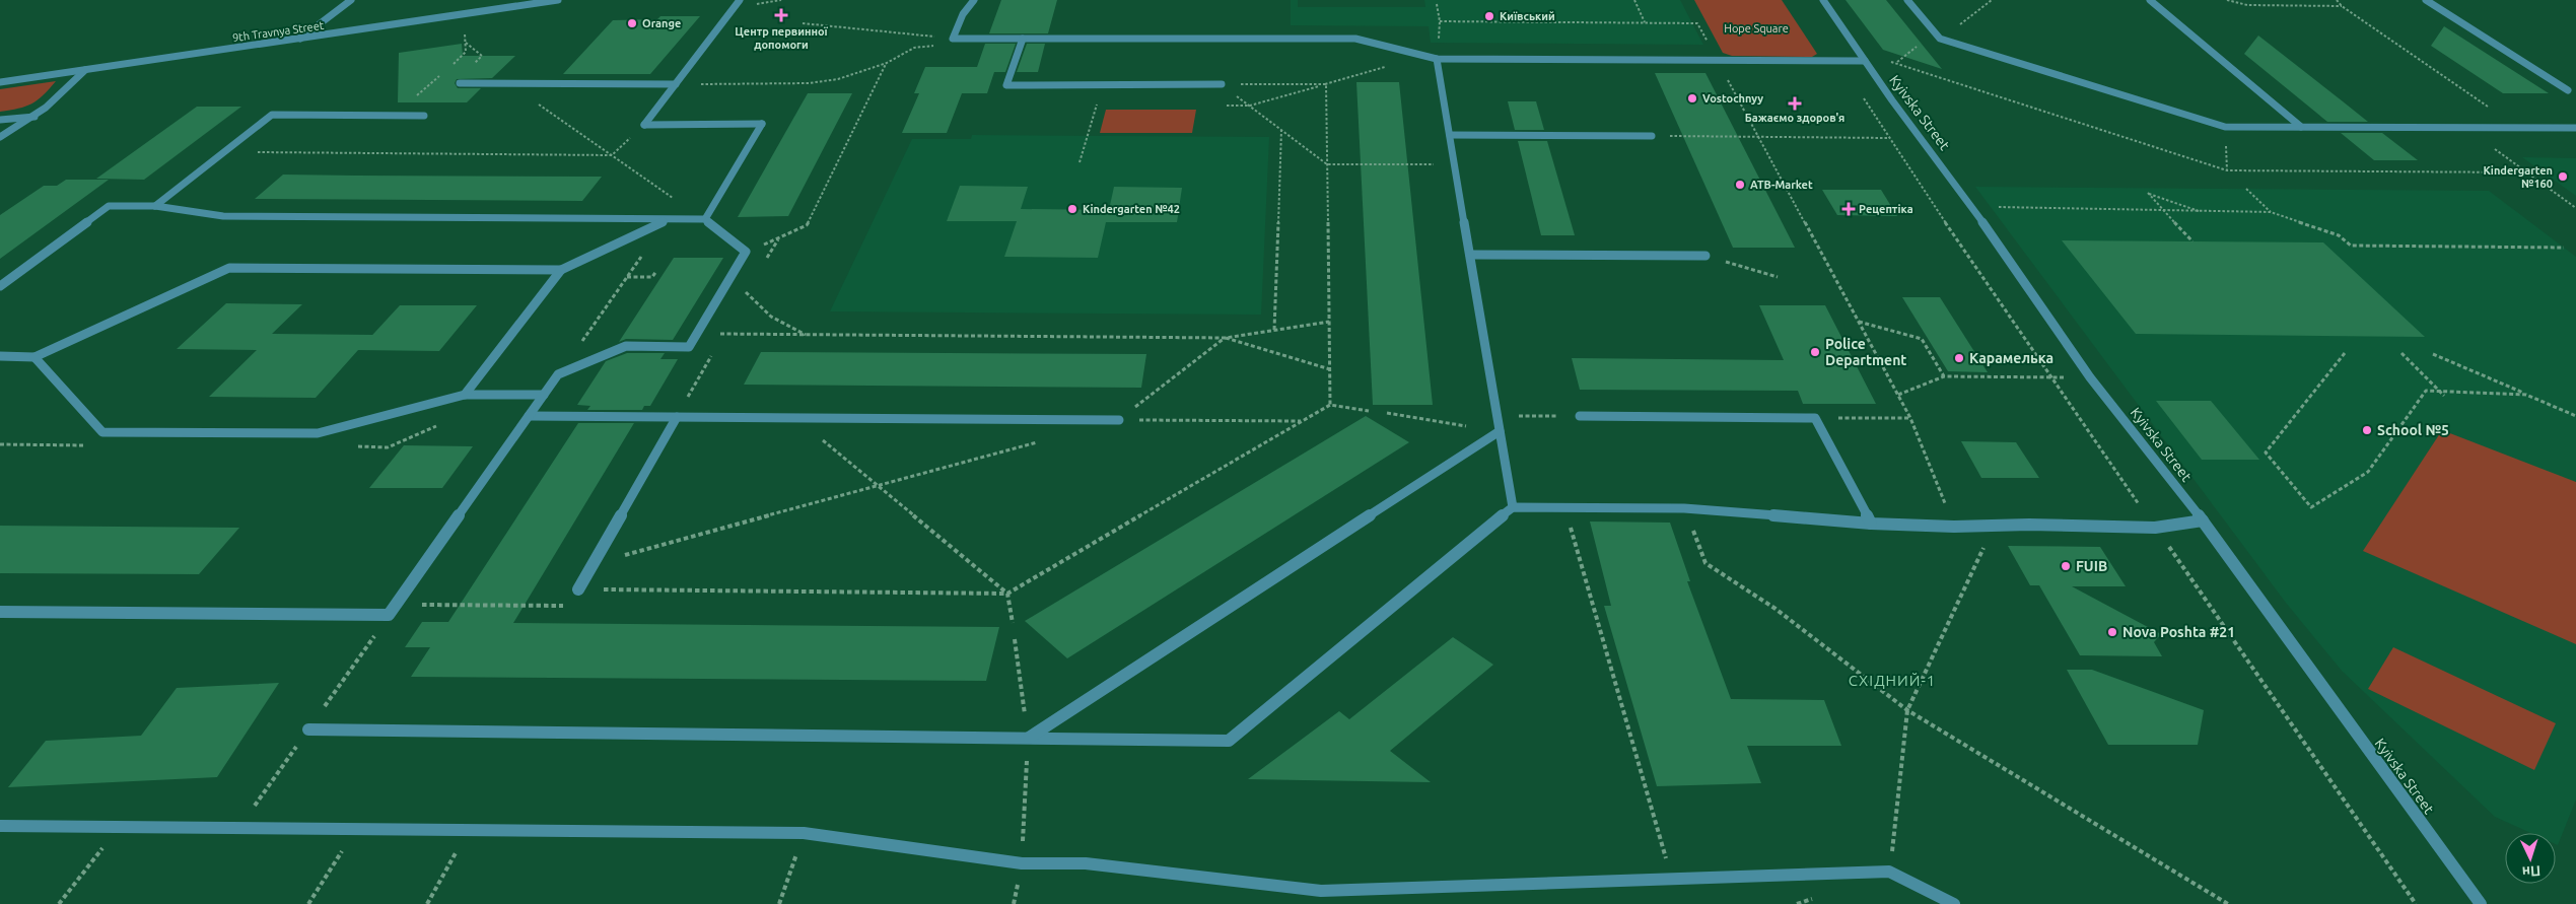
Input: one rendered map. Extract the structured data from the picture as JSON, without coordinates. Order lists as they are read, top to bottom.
{
  "streets": {
    "street": ["9th Travnya Street", "Kyivska Street"]
  },
  "districts": ["СХІДНИЙ-1"],
  "parks": ["Hope Square"],
  "places": {
    "health": ["Центр первинної допомоги", "Бажаємо здоров'я", "Рецептіка"],
    "other": [
      "Київський",
      "Orange",
      "Vostochnyy",
      "Kindergarten №160",
      "ATB-Market",
      "Kindergarten №42",
      "Police Department",
      "Карамелька",
      "School №5",
      "FUIB",
      "Nova Poshta #21"
    ]
  },
  "north": "bottom"
}
